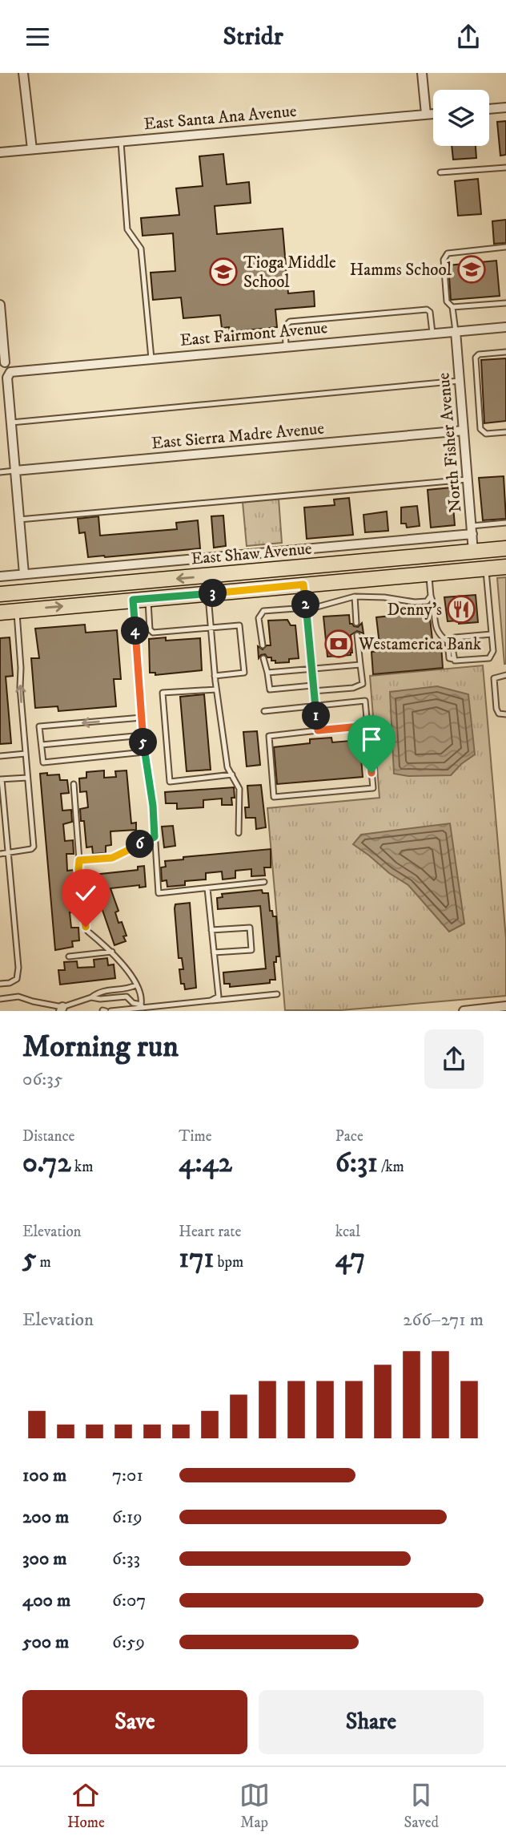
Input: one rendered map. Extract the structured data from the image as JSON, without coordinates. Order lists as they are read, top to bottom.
{
  "streets": {
    "main road": ["East Shaw Avenue"],
    "street": [
      "East Santa Ana Avenue",
      "East Fairmont Avenue",
      "East Sierra Madre Avenue",
      "North Fisher Avenue"
    ]
  },
  "crossings": [
    ["East Fairmont Avenue", "North Fisher Avenue"],
    ["East Sierra Madre Avenue", "North Fisher Avenue"],
    ["North Fisher Avenue", "East Shaw Avenue"]
  ],
  "places": {
    "school or university": ["Hamms School", "Tioga Middle School"],
    "restaurant": ["Denny's"],
    "bank": ["Westamerica Bank"]
  },
  "page": {
    "header": "Stridr",
    "pins": [
      "3",
      "2",
      "4",
      "1",
      "5",
      "6"
    ],
    "heading": ["Morning run", "06:35"],
    "stats": [
      ["Distance", "0.72 km"],
      ["Time", "4:42"],
      ["Pace", "6:31 /km"],
      ["Elevation", "5 m"],
      ["Heart rate", "171 bpm"],
      ["kcal", "47"]
    ],
    "chart": ["Elevation", "266–271 m"],
    "list": [
      {
        "name": "100 m",
        "note": "7:01"
      },
      {
        "name": "200 m",
        "note": "6:19"
      },
      {
        "name": "300 m",
        "note": "6:33"
      },
      {
        "name": "400 m",
        "note": "6:07"
      },
      {
        "name": "500 m",
        "note": "6:59"
      }
    ],
    "buttons": ["Save", "Share"],
    "tabs": ["Home", "Map", "Saved"]
  }
}
